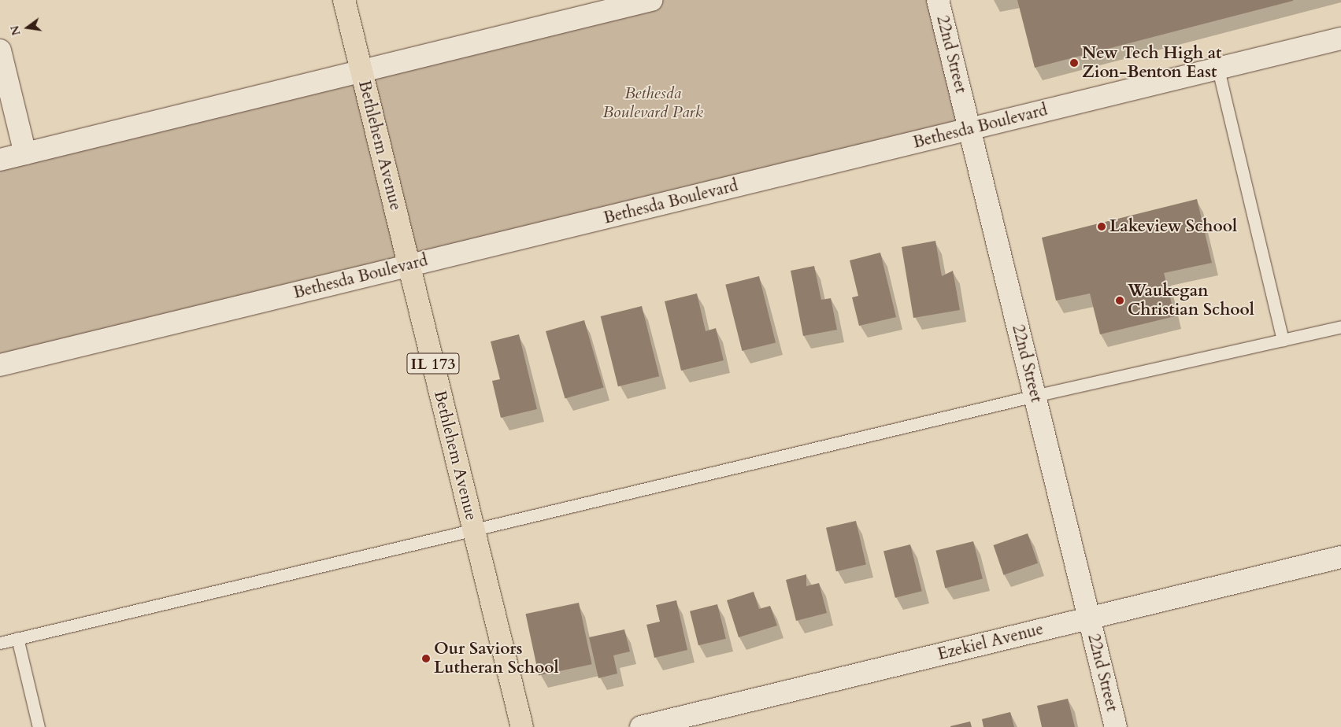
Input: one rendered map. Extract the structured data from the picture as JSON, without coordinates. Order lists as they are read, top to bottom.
{
  "streets": {
    "main road": ["Bethlehem Avenue", "IL 173"],
    "street": ["22nd Street", "Bethesda Boulevard", "Ezekiel Avenue"]
  },
  "crossings": [
    ["22nd Street", "Bethesda Boulevard"],
    ["22nd Street", "Ezekiel Avenue"],
    ["Bethesda Boulevard", "Bethlehem Avenue"]
  ],
  "parks": ["Bethesda Boulevard Park"],
  "places": [
    "New Tech High at Zion-Benton East",
    "Lakeview School",
    "Waukegan Christian School",
    "Our Saviors Lutheran School"
  ],
  "north": "left"
}
